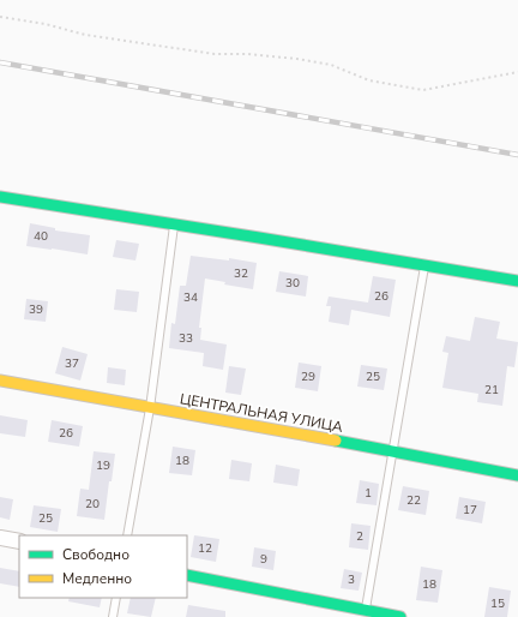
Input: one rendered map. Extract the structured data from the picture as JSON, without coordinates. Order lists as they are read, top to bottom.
{
  "streets": {
    "street": ["ЦЕНТРАЛЬНАЯ УЛИЦА"]
  },
  "house_numbers": [
    "40",
    "32",
    "30",
    "26",
    "34",
    "39",
    "33",
    "37",
    "29",
    "25",
    "21",
    "26",
    "18",
    "19",
    "1",
    "22",
    "20",
    "17",
    "25",
    "2",
    "12",
    "9",
    "3",
    "18",
    "15"
  ],
  "legend": ["Свободно", "Медленно"]
}
